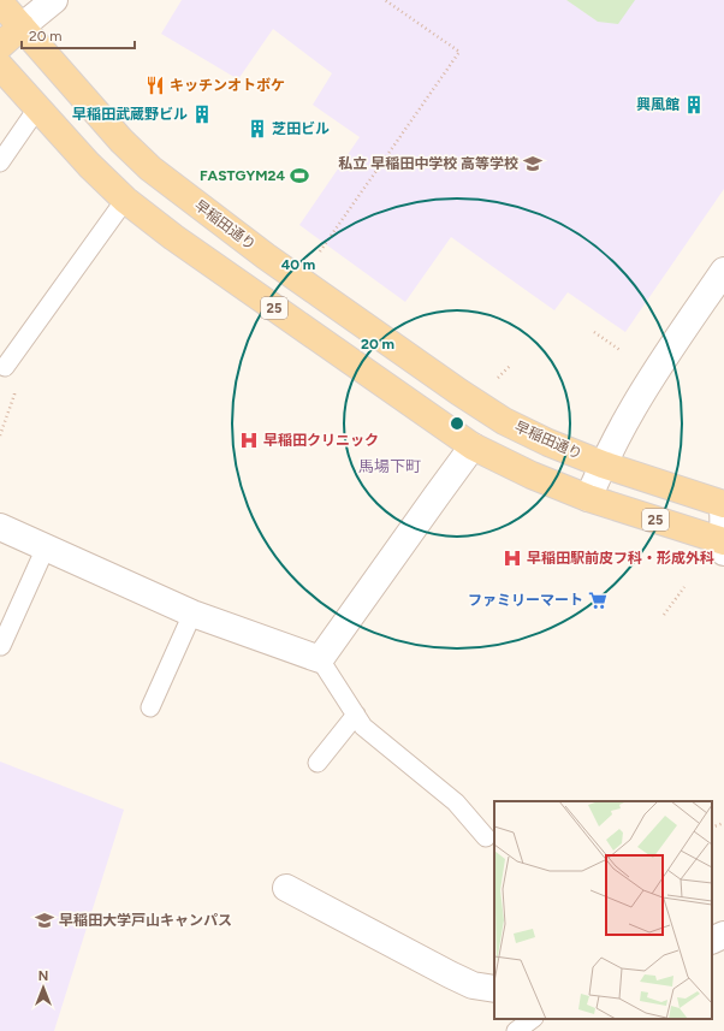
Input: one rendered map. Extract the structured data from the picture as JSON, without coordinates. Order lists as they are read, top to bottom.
{
  "streets": {
    "main road": ["早稲田通り", "25"]
  },
  "districts": ["馬場下町"],
  "places": {
    "restaurant": ["キッチンオトボケ"],
    "building": ["興風館", "早稲田武蔵野ビル", "芝田ビル"],
    "school or university": ["私立 早稲田中学校 高等学校", "早稲田大学戸山キャンパス"],
    "sports": ["FASTGYM24"],
    "hospital": ["早稲田クリニック", "早稲田駅前皮フ科・形成外科"],
    "supermarket": ["ファミリーマート"]
  },
  "scale_bar": "20 m",
  "north": "top",
  "rings": ["40 m", "20 m"]
}
